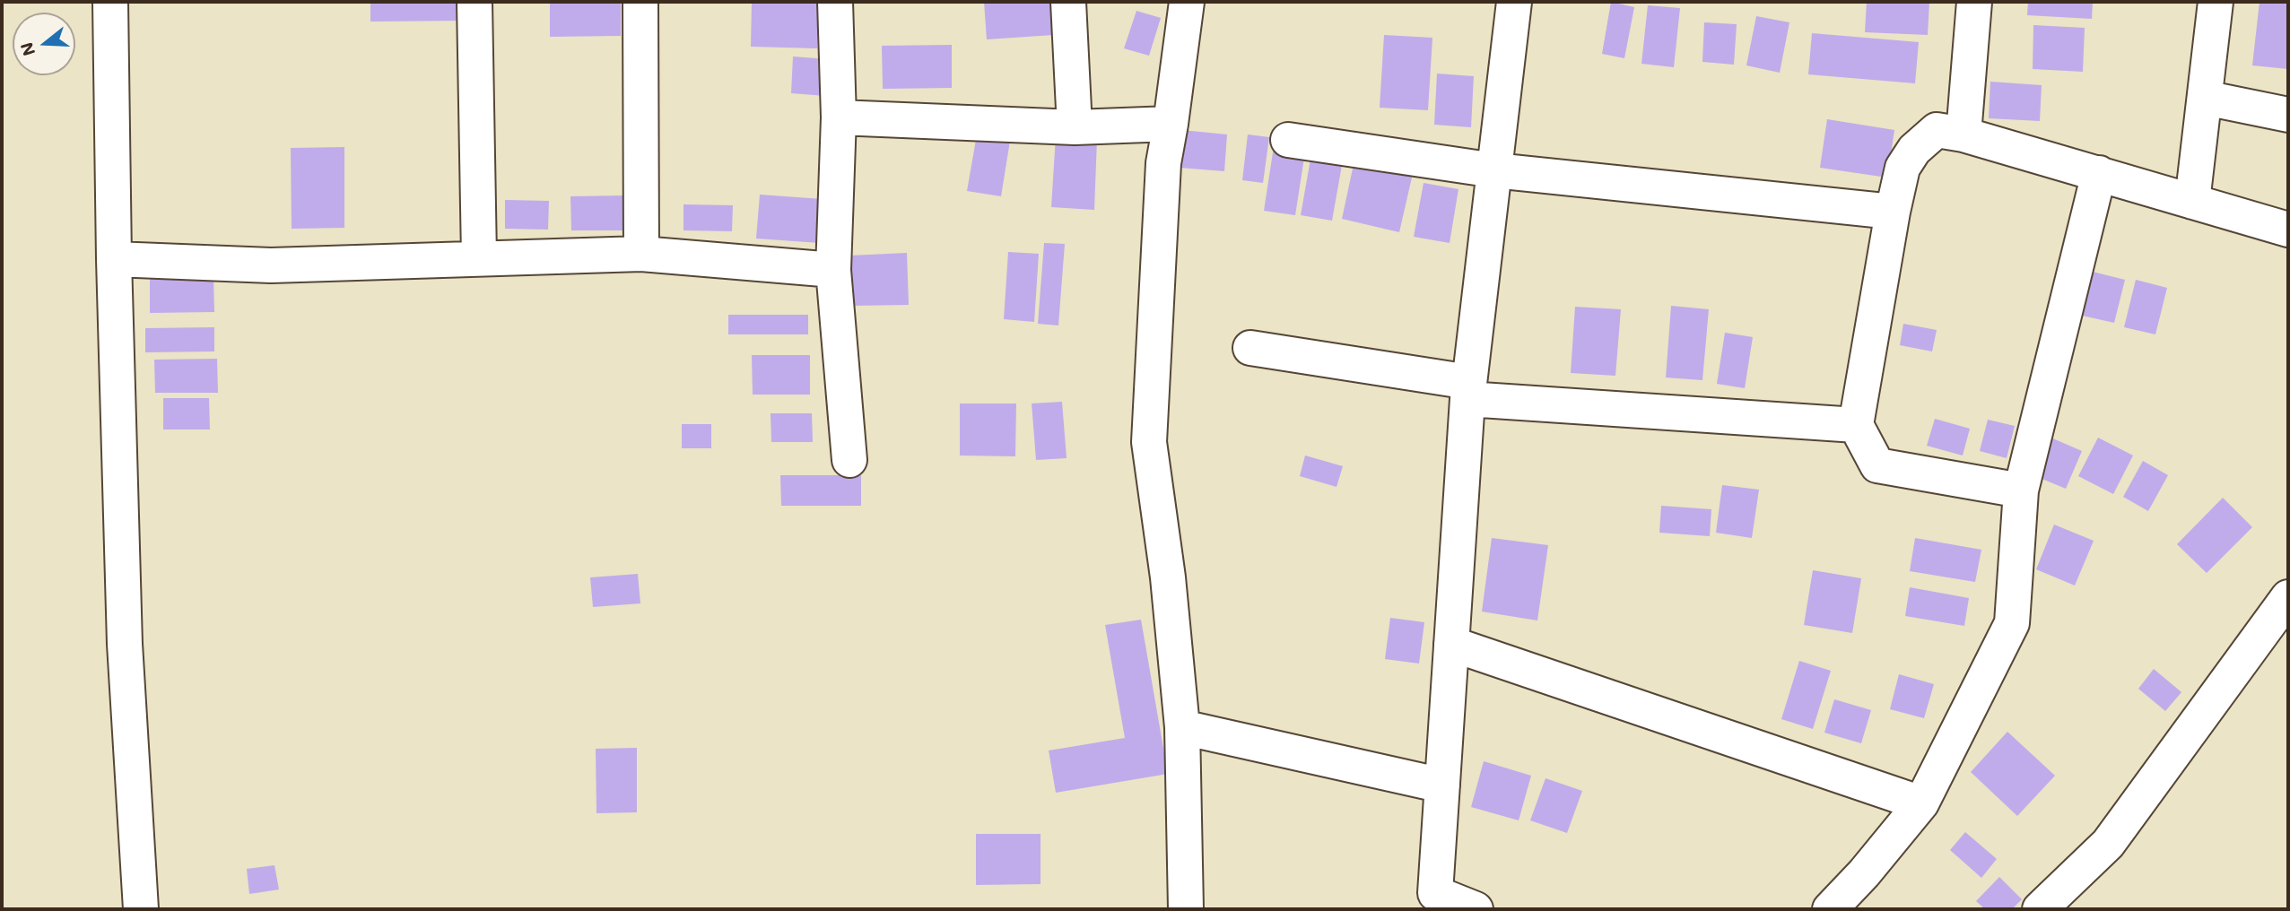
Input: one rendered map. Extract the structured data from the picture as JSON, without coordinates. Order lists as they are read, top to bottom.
{
  "north": "left"
}
